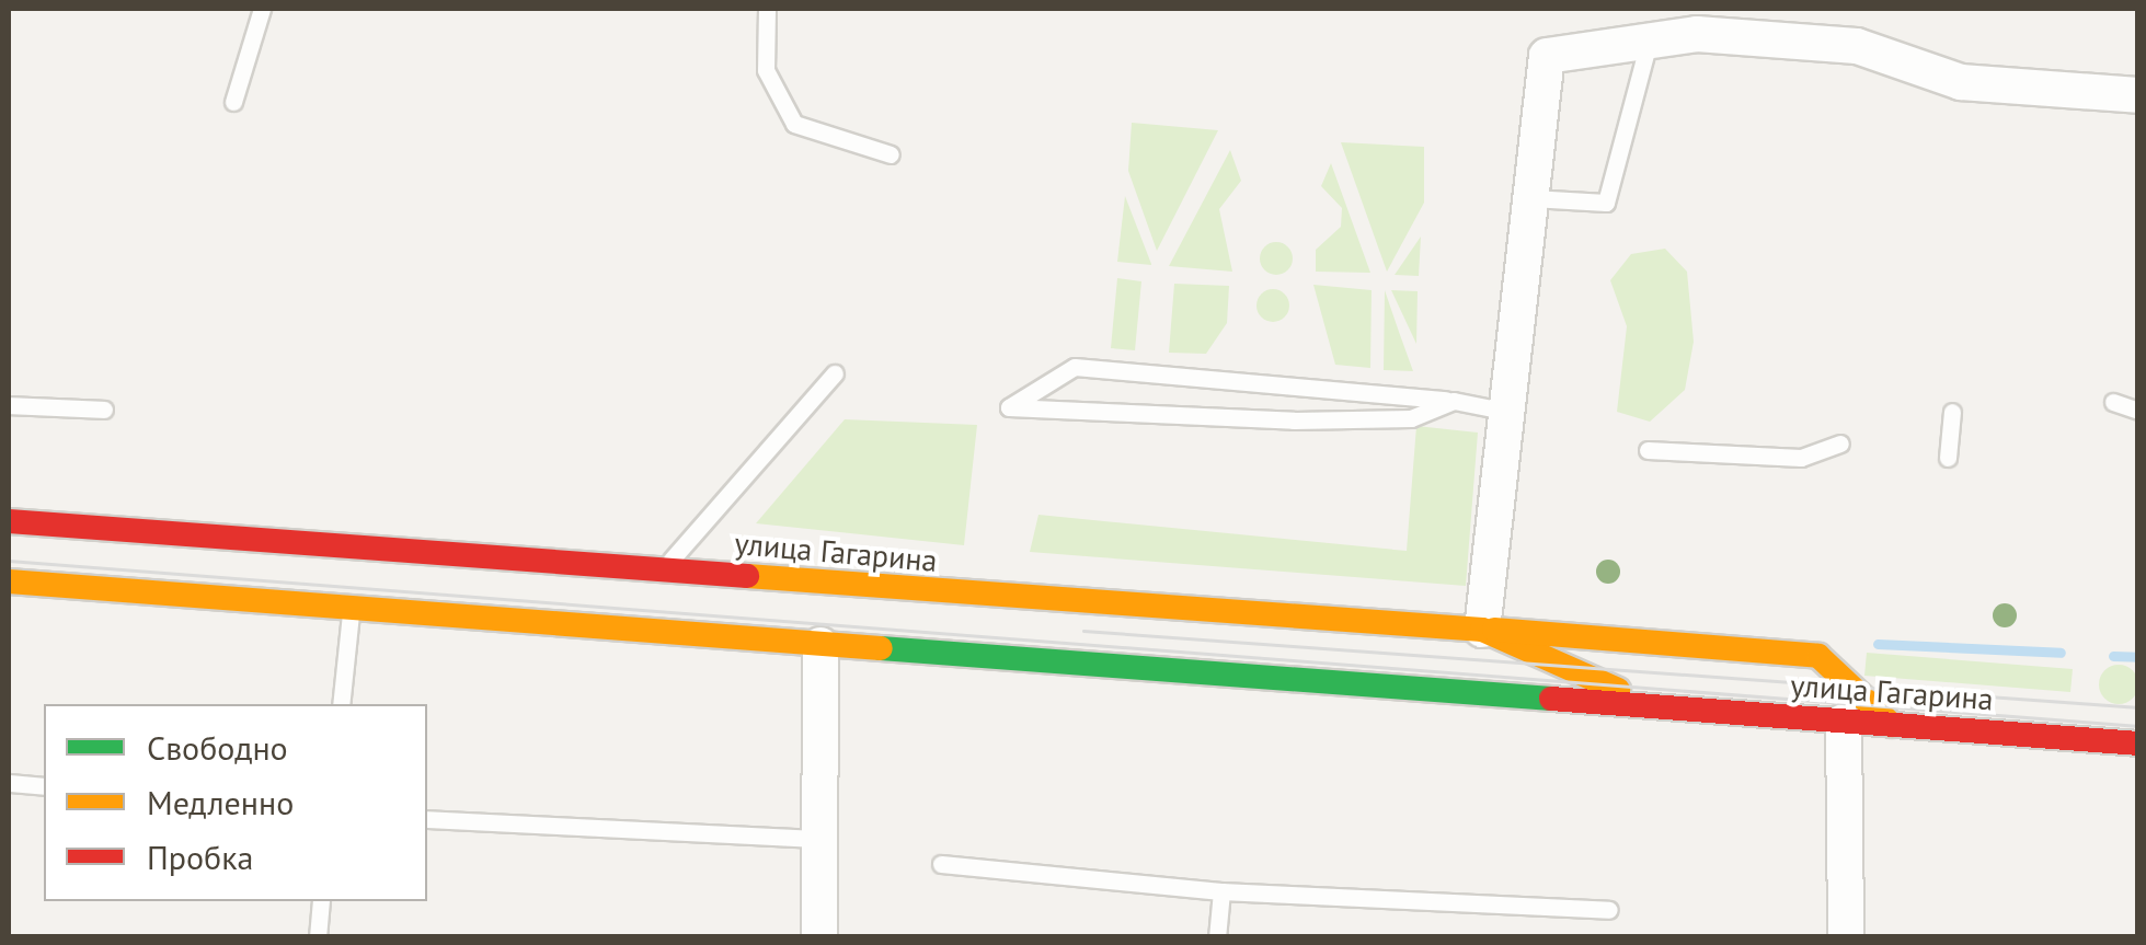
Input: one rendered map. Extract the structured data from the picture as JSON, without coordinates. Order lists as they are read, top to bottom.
{
  "streets": {
    "main road": ["улица Гагарина"]
  },
  "legend": ["Свободно", "Медленно", "Пробка"]
}
